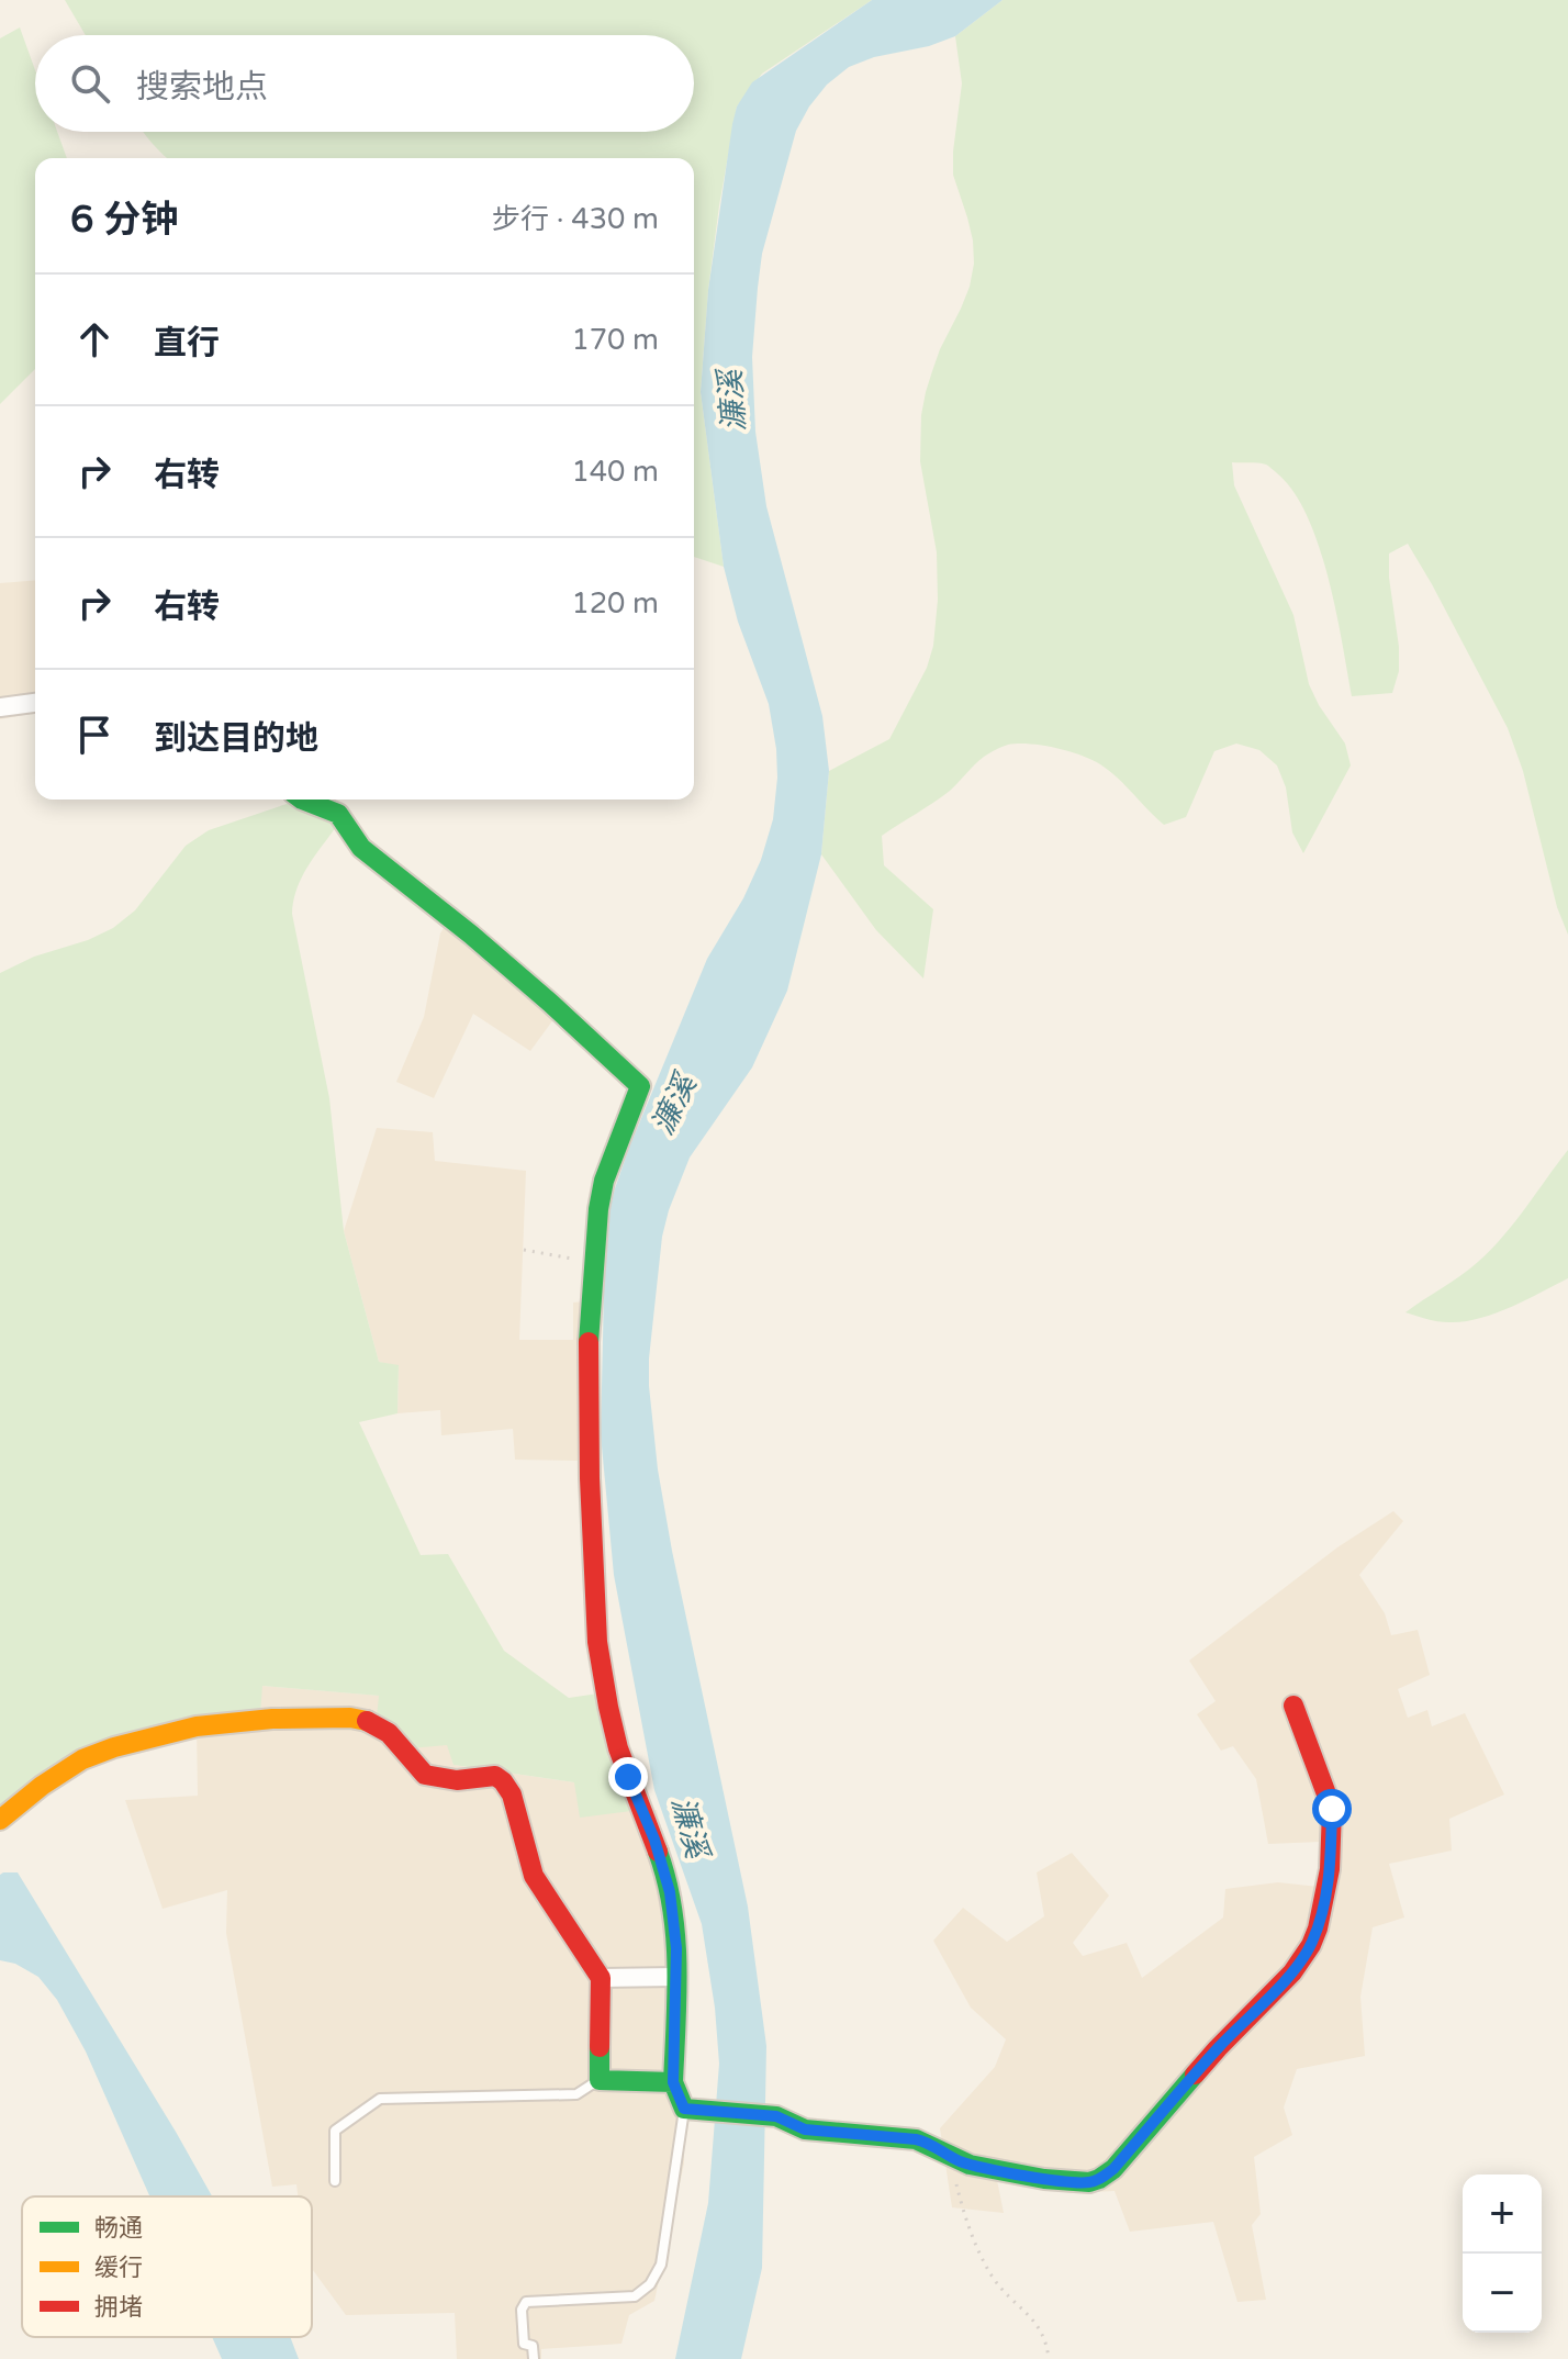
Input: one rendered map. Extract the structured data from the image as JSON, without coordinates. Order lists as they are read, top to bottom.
{
  "water": ["濂溪"],
  "legend": ["畅通", "缓行", "拥堵"],
  "page": {
    "search": "搜索地点",
    "heading": ["6 分钟", "步行 · 430 m"],
    "list": [
      ["直行", "170 m"],
      ["右转", "140 m"],
      ["右转", "120 m"],
      "到达目的地"
    ],
    "map_buttons": ["+", "−"]
  }
}
